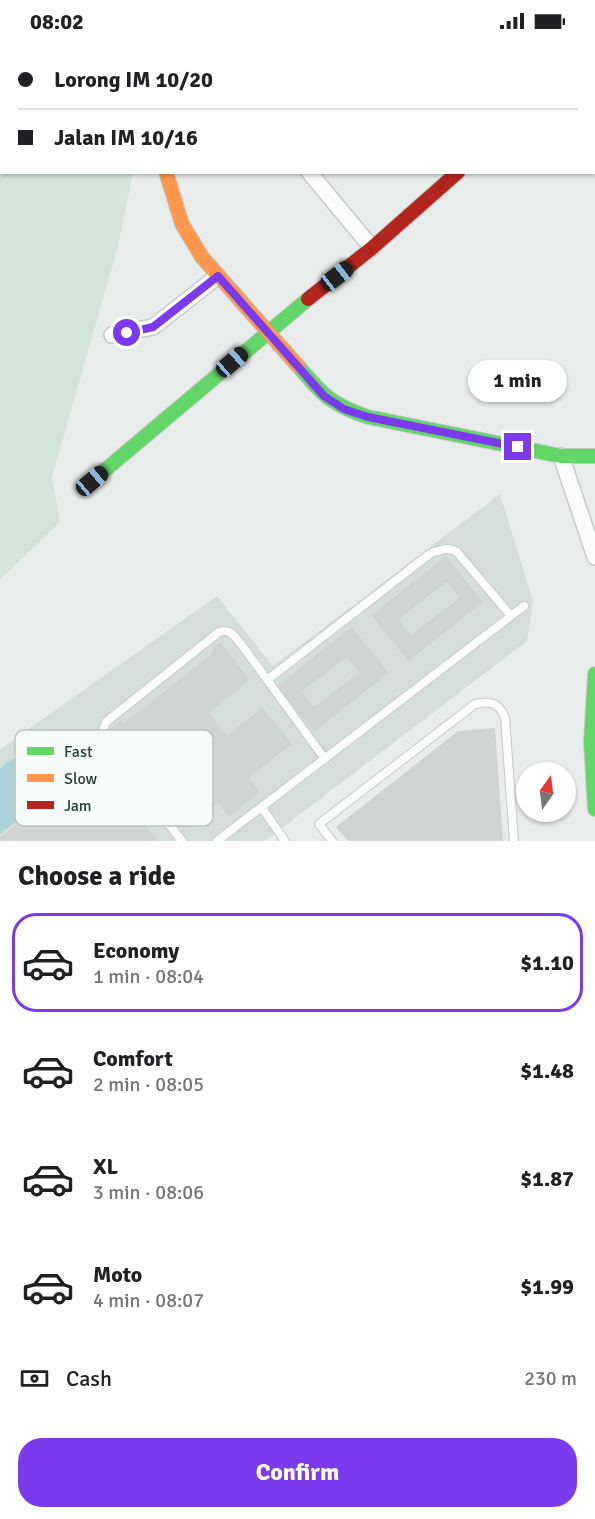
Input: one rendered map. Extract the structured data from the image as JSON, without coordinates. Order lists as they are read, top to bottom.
{
  "legend": ["Fast", "Slow", "Jam"],
  "north": "top",
  "page": {
    "status": "08:02",
    "banner": ["Lorong IM 10/20", "Jalan IM 10/16"],
    "bubble": "1 min",
    "heading": "Choose a ride",
    "list": [
      {
        "name": "Economy",
        "note": "1 min · 08:04",
        "value": "$1.10"
      },
      {
        "name": "Comfort",
        "note": "2 min · 08:05",
        "value": "$1.48"
      },
      {
        "name": "XL",
        "note": "3 min · 08:06",
        "value": "$1.87"
      },
      {
        "name": "Moto",
        "note": "4 min · 08:07",
        "value": "$1.99"
      }
    ],
    "pay": ["Cash", "230 m"],
    "buttons": "Confirm"
  }
}
